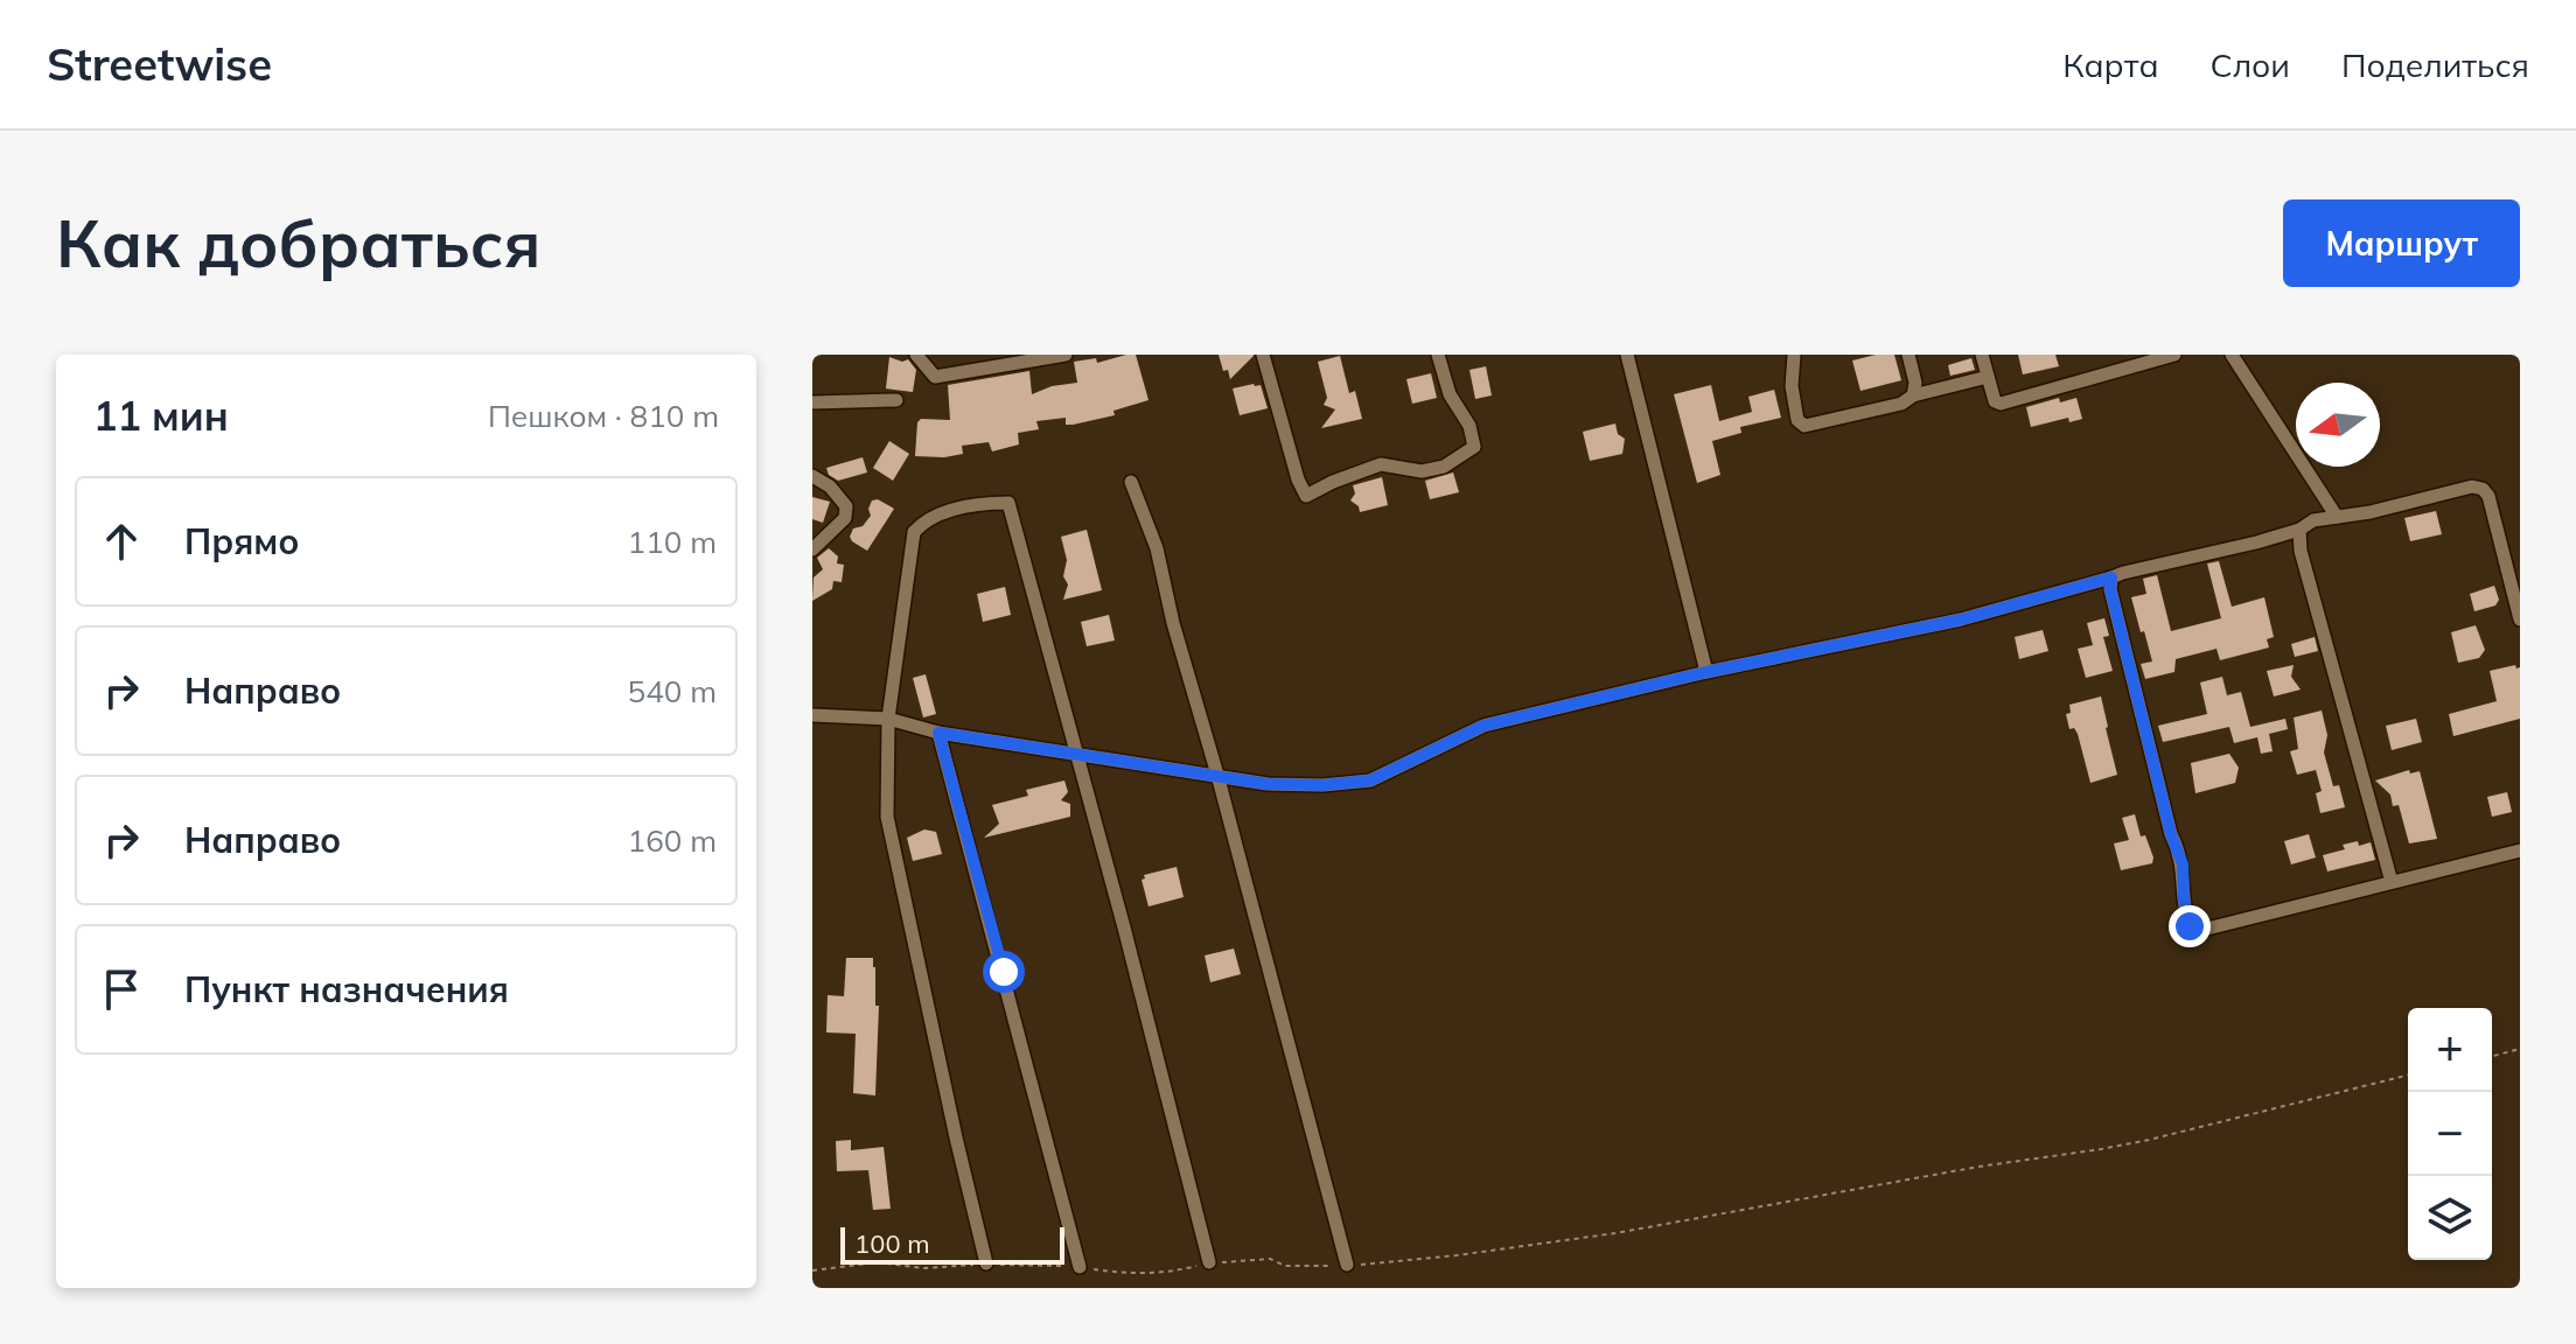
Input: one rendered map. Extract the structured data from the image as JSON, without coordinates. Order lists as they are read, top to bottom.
{
  "scale_bar": "100 m",
  "north": "left",
  "page": {
    "header": "Streetwise",
    "nav": ["Карта", "Слои", "Поделиться"],
    "buttons": "Маршрут",
    "title": "Как добраться",
    "heading": ["11 мин", "Пешком · 810 m"],
    "list": [
      ["Прямо", "110 m"],
      ["Направо", "540 m"],
      ["Направо", "160 m"],
      "Пункт назначения"
    ],
    "map_buttons": ["+", "−"],
    "scale": "100 m"
  }
}
